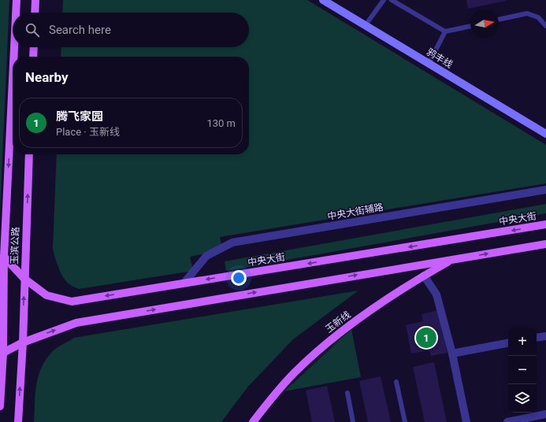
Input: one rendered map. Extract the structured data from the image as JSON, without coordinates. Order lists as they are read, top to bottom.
{
  "streets": {
    "main road": [
      "鸦丰线",
      "中央大街",
      "玉滨公路",
      "玉新线"
    ],
    "street": ["中央大街辅路"]
  },
  "crossings": [
    ["中央大街辅路", "中央大街"],
    ["中央大街", "玉滨公路"]
  ],
  "north": "right",
  "page": {
    "search": "Search here",
    "heading": "Nearby",
    "list": [
      {
        "mark": "1",
        "name": "腾飞家园",
        "note": "Place · 玉新线",
        "value": "130 m"
      }
    ],
    "pins": "1",
    "map_buttons": ["+", "−"]
  }
}
